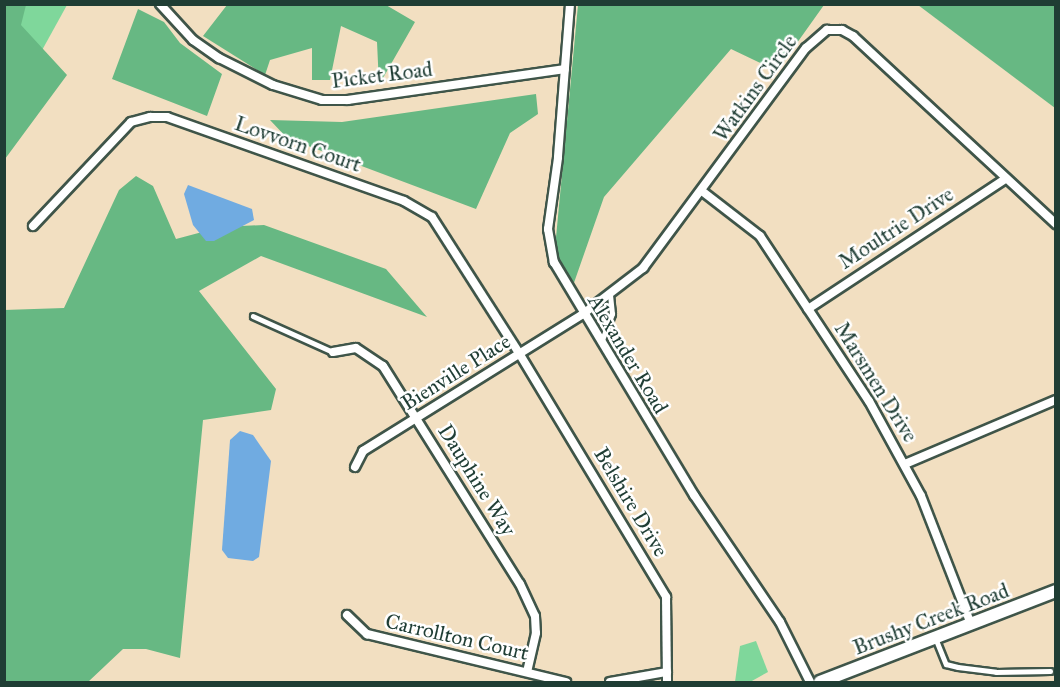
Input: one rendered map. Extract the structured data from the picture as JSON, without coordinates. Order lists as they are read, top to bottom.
{
  "streets": {
    "main road": ["Brushy Creek Road"],
    "street": [
      "Picket Road",
      "Watkins Circle",
      "Lovvorn Court",
      "Moultrie Drive",
      "Alexander Road",
      "Bienville Place",
      "Marsmen Drive",
      "Dauphine Way",
      "Belshire Drive",
      "Carrollton Court"
    ]
  },
  "crossings": [
    ["Picket Road", "Alexander Road"],
    ["Watkins Circle", "Moultrie Drive"],
    ["Watkins Circle", "Alexander Road"],
    ["Watkins Circle", "Bienville Place"],
    ["Watkins Circle", "Marsmen Drive"],
    ["Lovvorn Court", "Bienville Place"],
    ["Lovvorn Court", "Belshire Drive"],
    ["Moultrie Drive", "Marsmen Drive"],
    ["Alexander Road", "Bienville Place"],
    ["Bienville Place", "Dauphine Way"],
    ["Bienville Place", "Belshire Drive"],
    ["Marsmen Drive", "Brushy Creek Road"],
    ["Dauphine Way", "Carrollton Court"]
  ]
}
